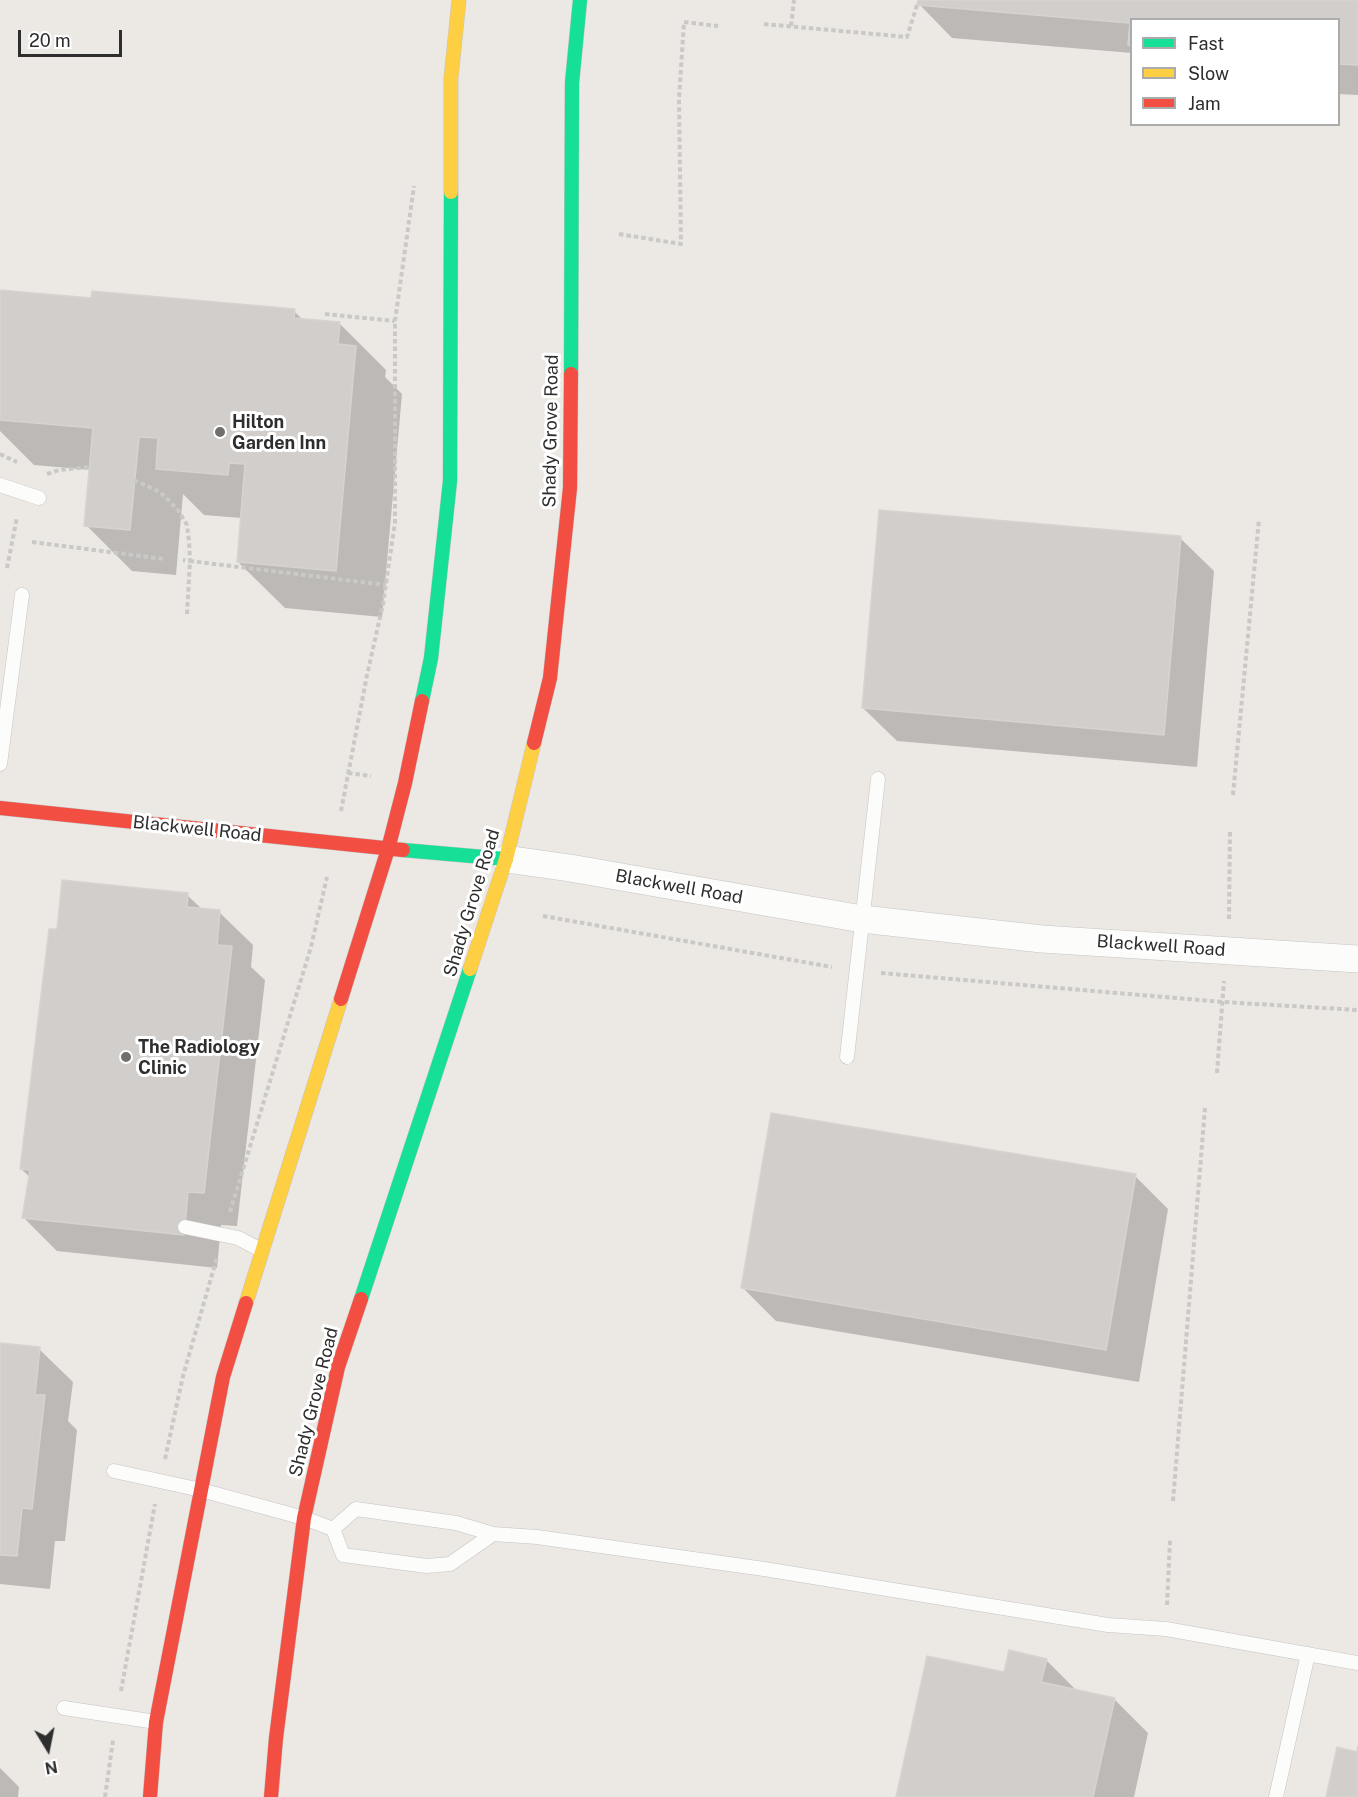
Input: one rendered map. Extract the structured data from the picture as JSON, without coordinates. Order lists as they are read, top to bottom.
{
  "streets": {
    "main road": ["Shady Grove Road", "Blackwell Road"]
  },
  "crossings": [
    ["Shady Grove Road", "Blackwell Road"]
  ],
  "places": ["Hilton Garden Inn", "The Radiology Clinic"],
  "legend": ["Fast", "Slow", "Jam"],
  "scale_bar": "20 m",
  "north": "bottom"
}
